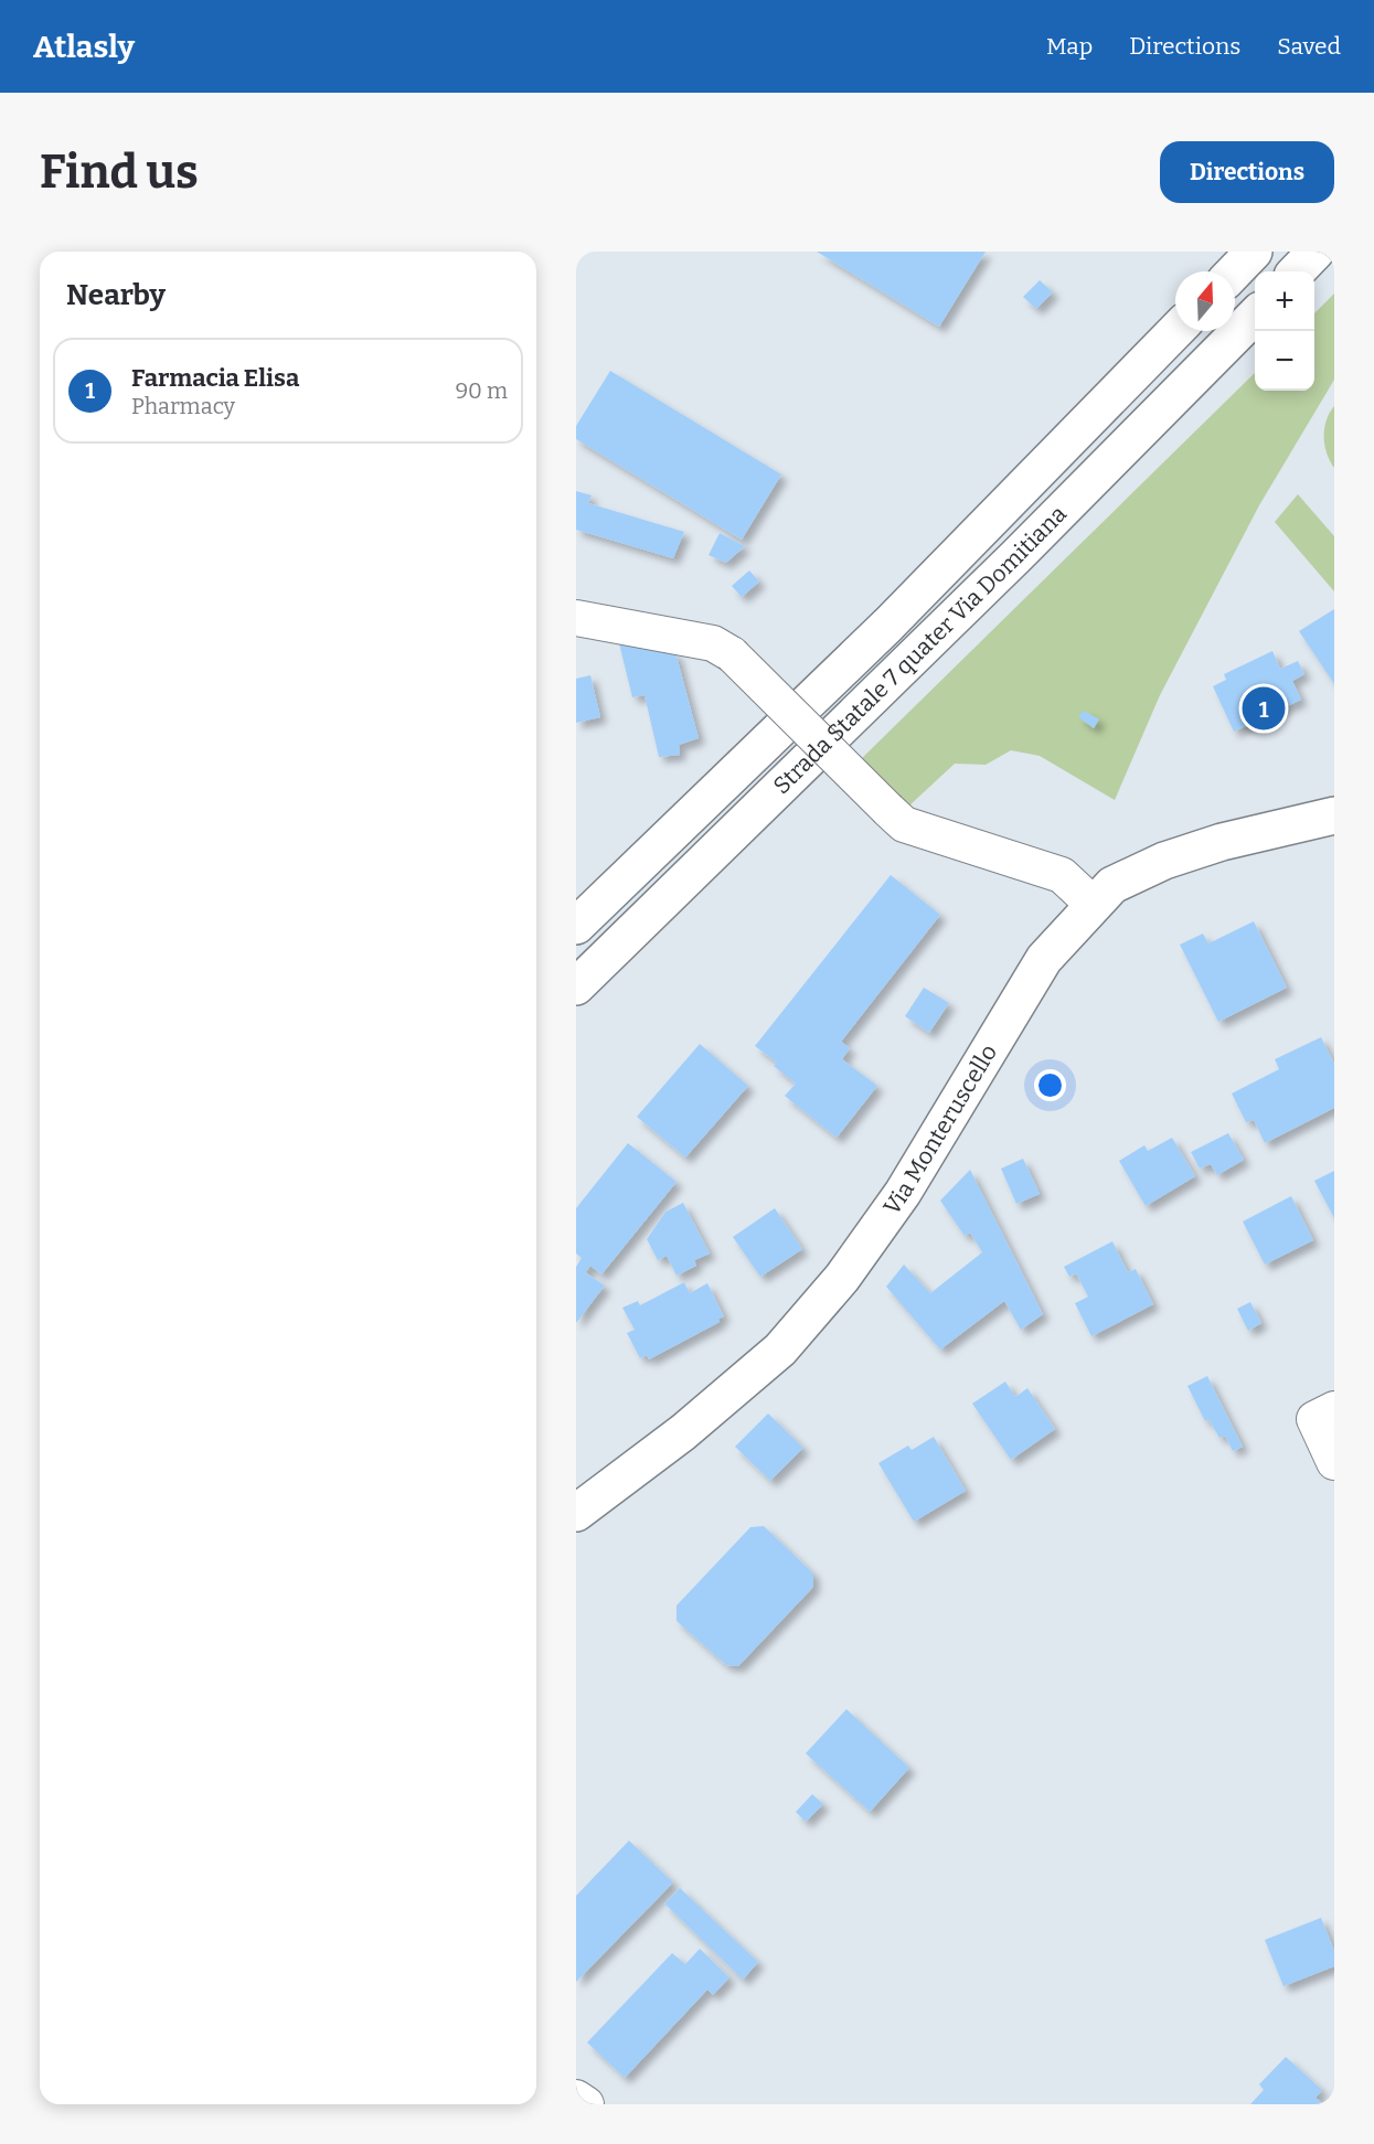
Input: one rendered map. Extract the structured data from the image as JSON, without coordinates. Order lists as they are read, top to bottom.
{
  "streets": {
    "main road": ["Strada Statale 7 quater Via Domitiana", "Via Monteruscello"]
  },
  "north": "top",
  "page": {
    "header": "Atlasly",
    "nav": ["Map", "Directions", "Saved"],
    "buttons": "Directions",
    "title": "Find us",
    "heading": "Nearby",
    "map_buttons": ["+", "−"],
    "list": [
      {
        "mark": "1",
        "name": "Farmacia Elisa",
        "note": "Pharmacy",
        "value": "90 m"
      }
    ],
    "pins": "1"
  }
}
